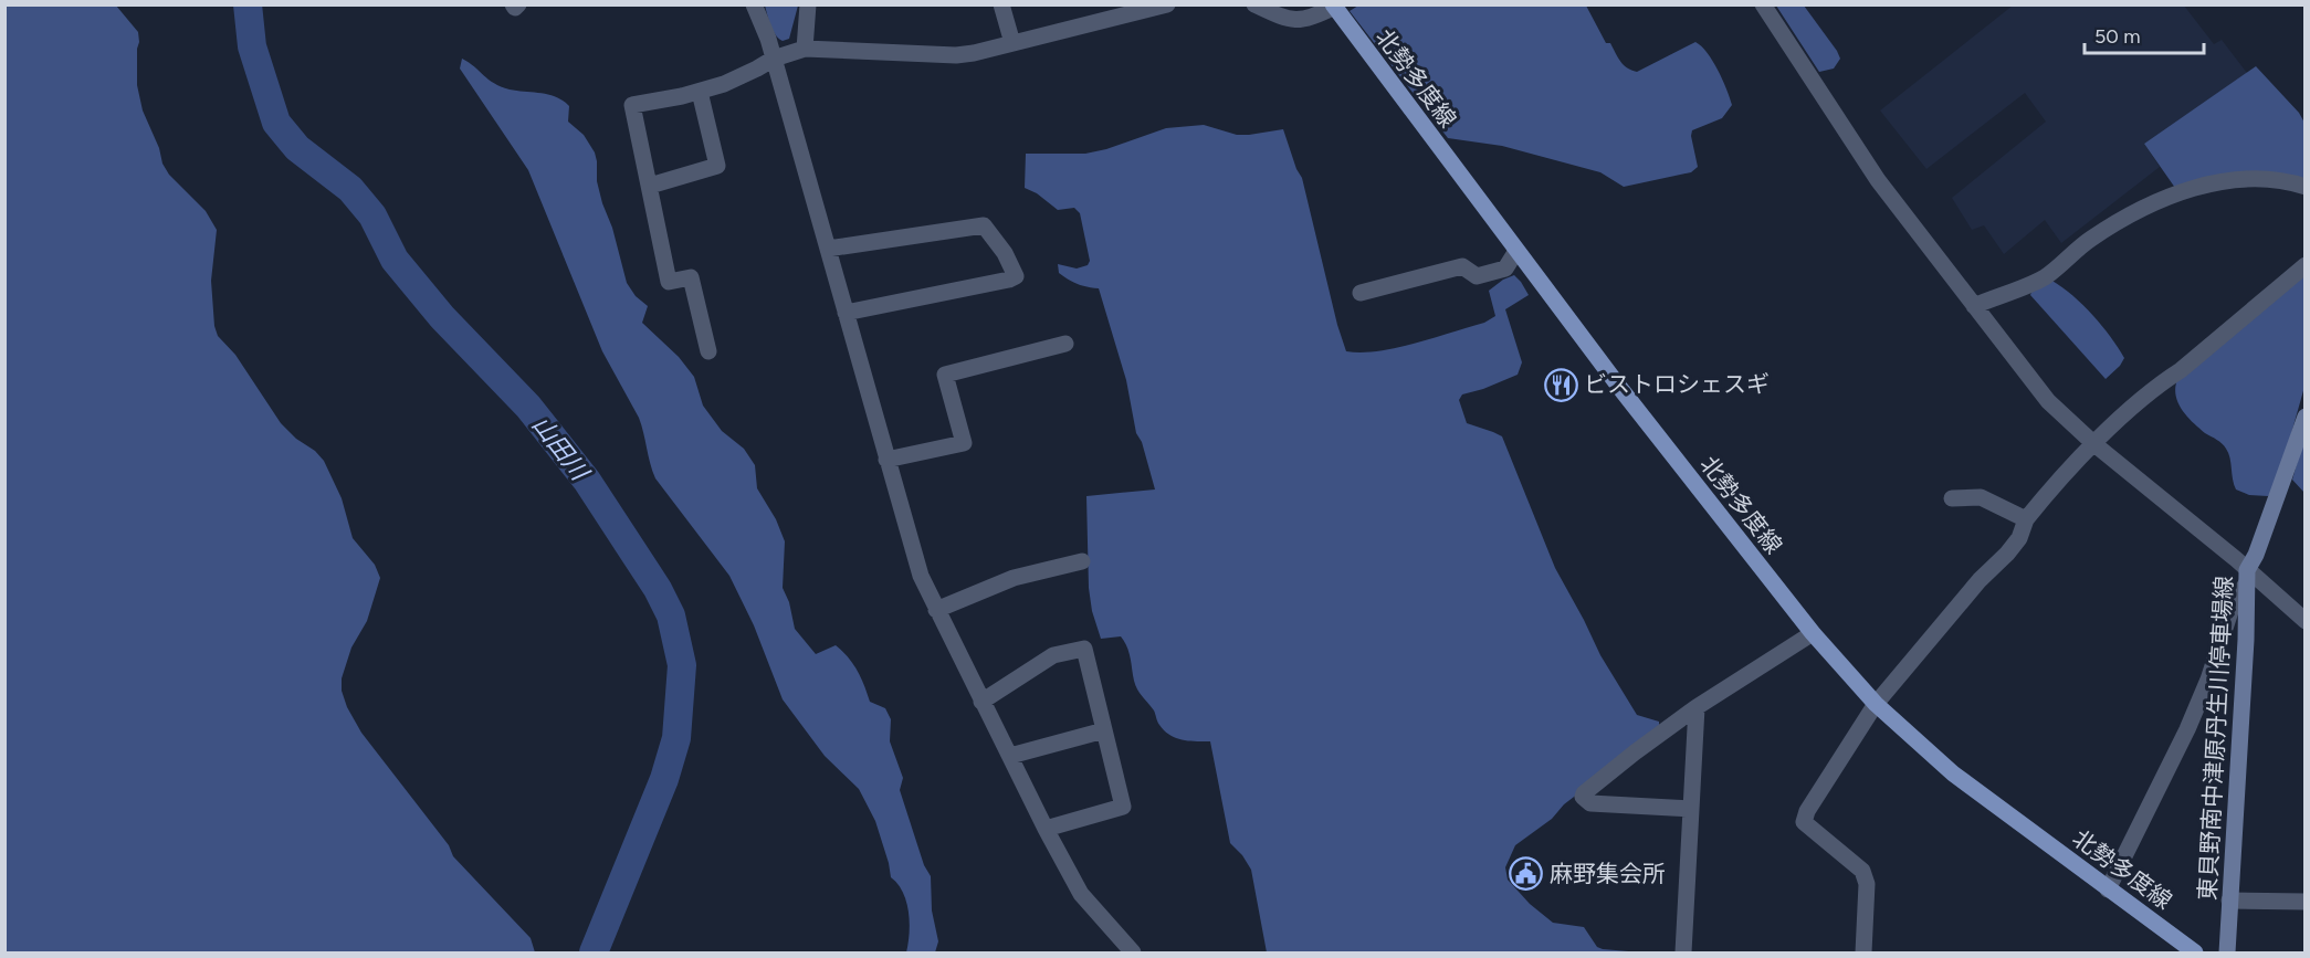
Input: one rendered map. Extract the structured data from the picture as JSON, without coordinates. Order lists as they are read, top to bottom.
{
  "streets": {
    "main road": ["北勢多度線", "東貝野南中津原丹生川停車場線"]
  },
  "water": ["山田川"],
  "places": {
    "restaurant": ["ビストロシェスギ"],
    "public building": ["麻野集会所"]
  },
  "scale_bar": "50 m"
}
